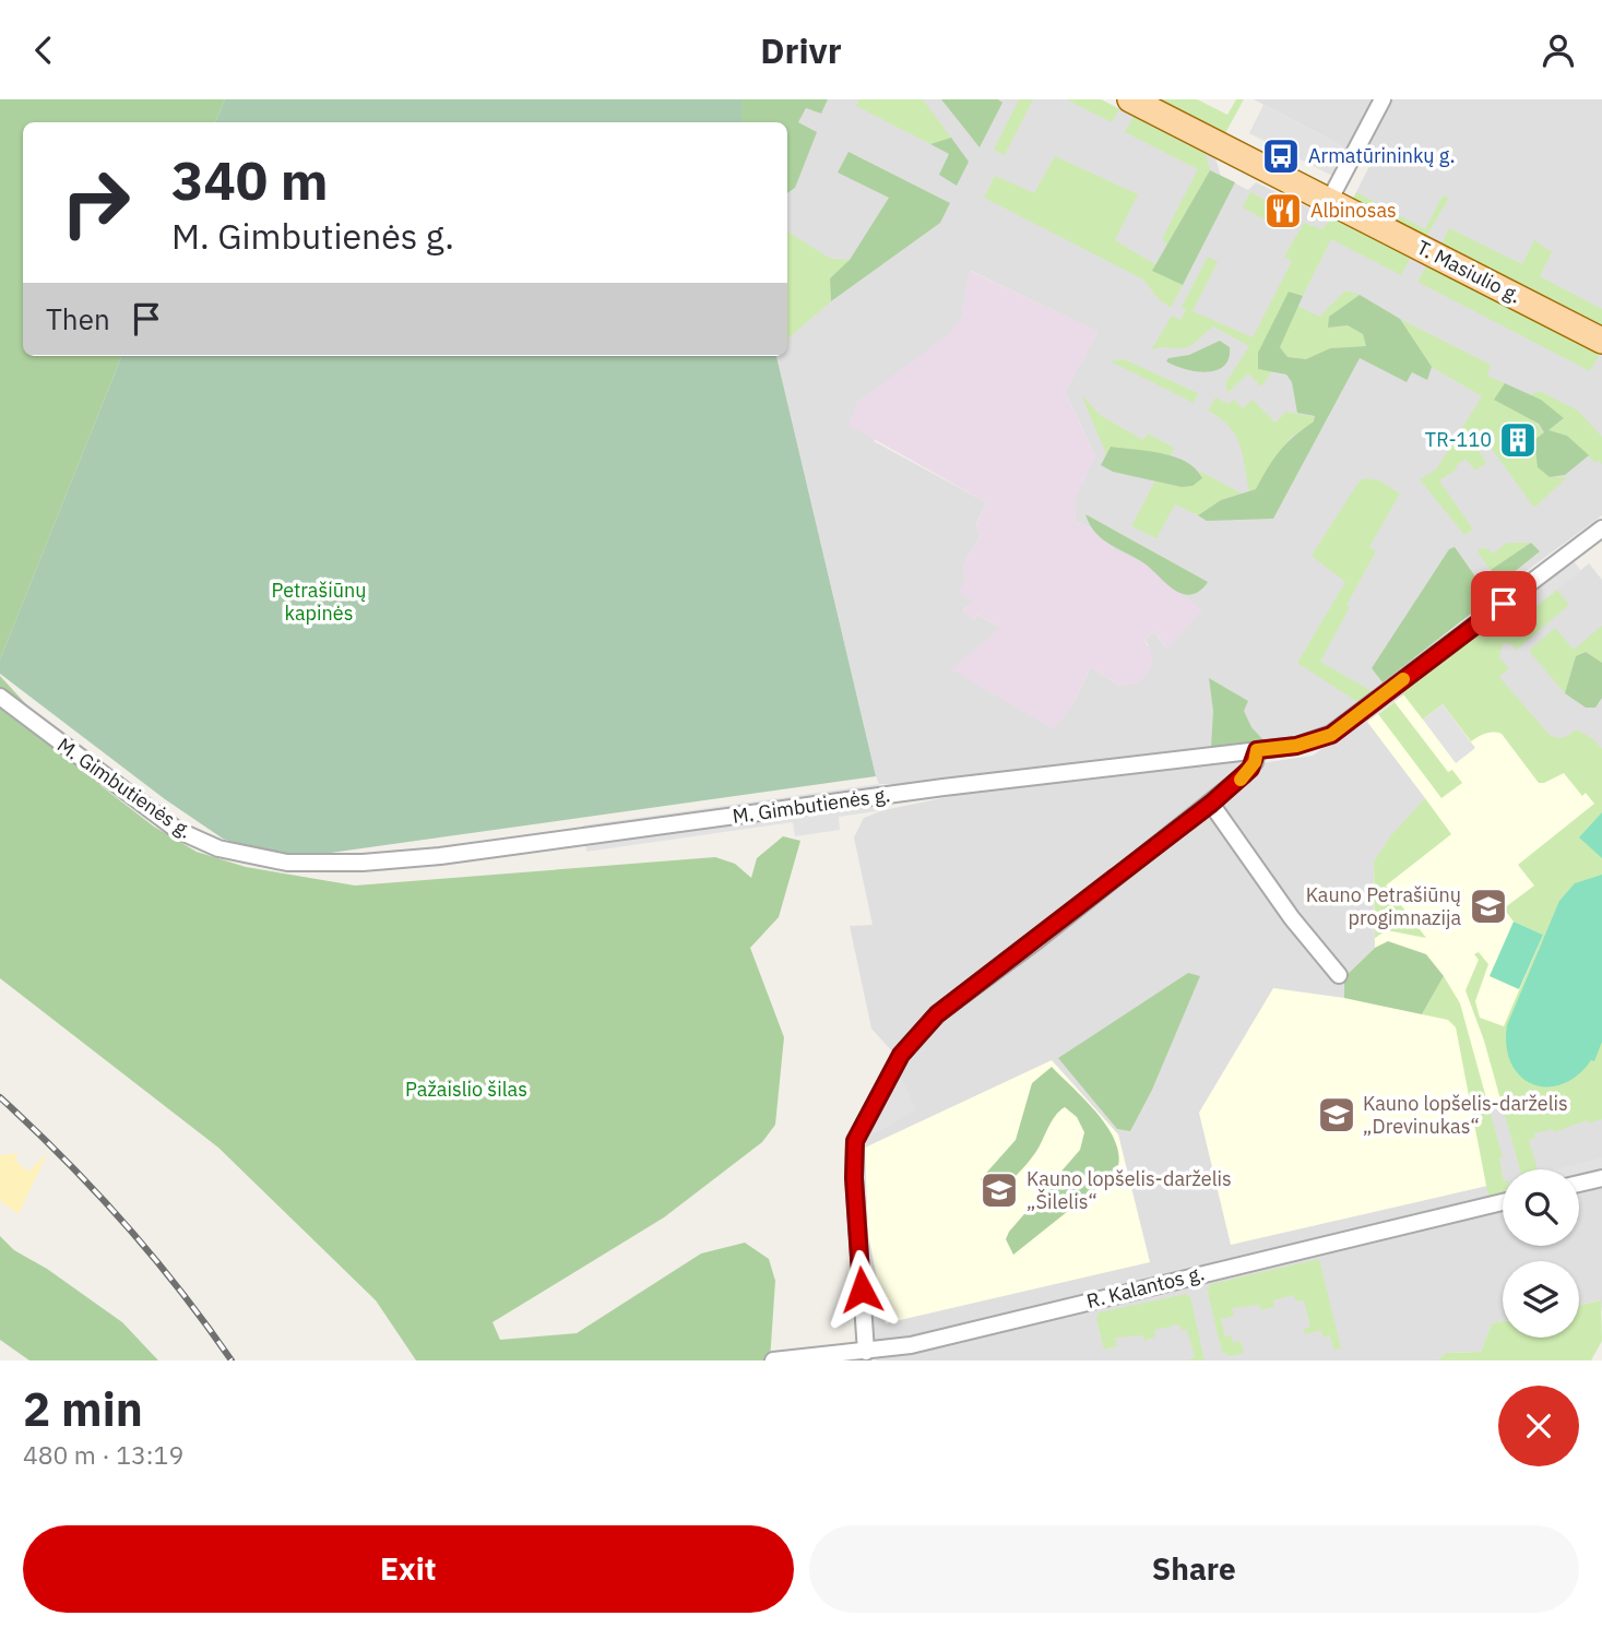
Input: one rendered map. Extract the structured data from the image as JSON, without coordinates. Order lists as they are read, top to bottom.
{
  "streets": {
    "main road": ["T. Masiulio g."],
    "street": ["M. Gimbutienės g.", "R. Kalantos g."]
  },
  "parks": ["Petrašiūnų kapinės", "Pažaislio šilas"],
  "places": {
    "bus stop": ["Armatūrininkų g."],
    "restaurant": ["Albinosas"],
    "building": ["TR-110"],
    "school or university": ["Kauno Petrašiūnų progimnazija", "Kauno lopšelis-darželis „Drevinukas“", "Kauno lopšelis-darželis „Šilelis“"]
  },
  "page": {
    "header": "Drivr",
    "turn": ["340 m", "M. Gimbutienės g."],
    "then": "Then",
    "heading": ["2 min", "480 m · 13:19"],
    "buttons": ["Exit", "Share"]
  }
}
